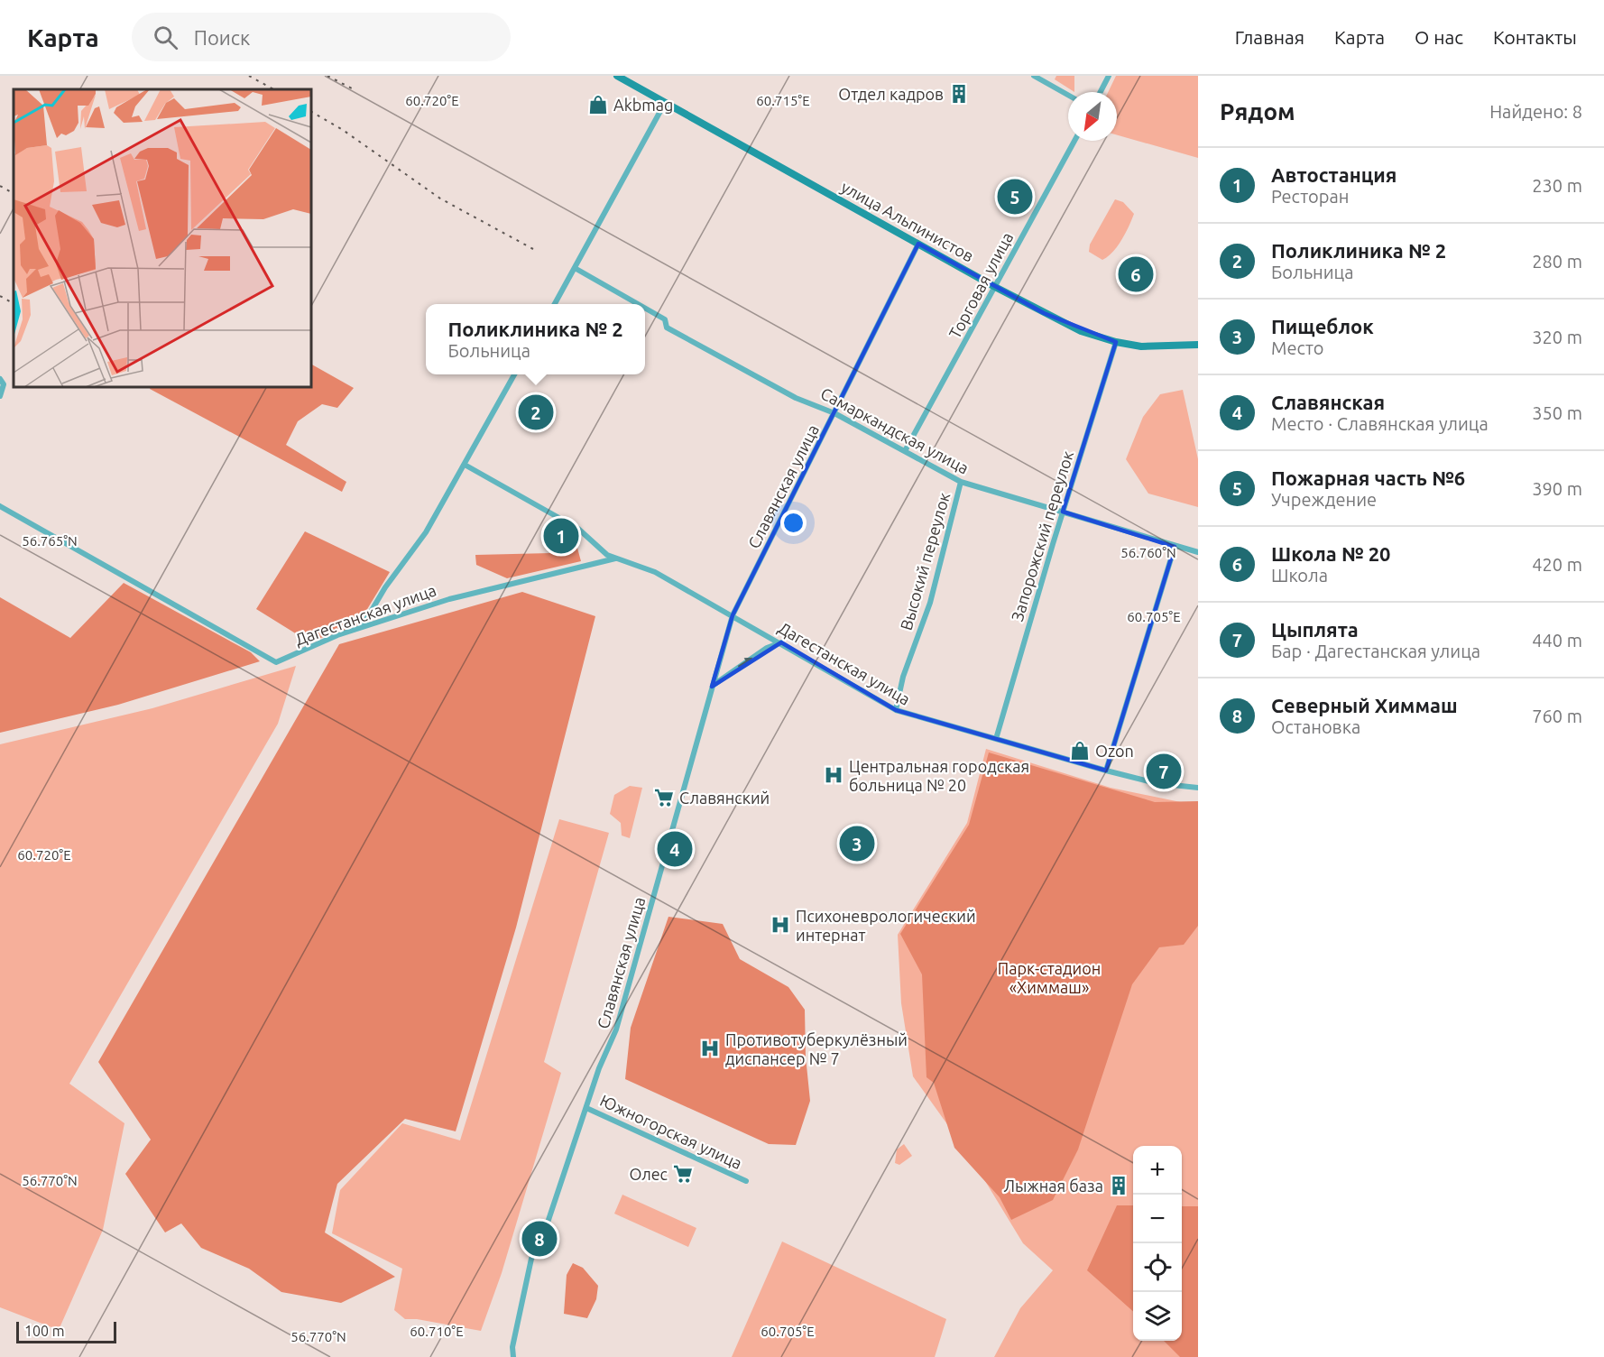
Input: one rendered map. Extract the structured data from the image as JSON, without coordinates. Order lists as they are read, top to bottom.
{
  "streets": {
    "main road": ["улица Альпинистов"],
    "street": [
      "Торговая улица",
      "Самаркандская улица",
      "Славянская улица",
      "Запорожский переулок",
      "Высокий переулок",
      "Дагестанская улица",
      "Южногорская улица"
    ]
  },
  "crossings": [
    ["улица Альпинистов", "Торговая улица"],
    ["улица Альпинистов", "Славянская улица"],
    ["улица Альпинистов", "Запорожский переулок"],
    ["Торговая улица", "Самаркандская улица"],
    ["Самаркандская улица", "Славянская улица"],
    ["Самаркандская улица", "Запорожский переулок"],
    ["Самаркандская улица", "Высокий переулок"],
    ["Славянская улица", "Дагестанская улица"],
    ["Славянская улица", "Южногорская улица"],
    ["Запорожский переулок", "Дагестанская улица"],
    ["Высокий переулок", "Дагестанская улица"]
  ],
  "parks": ["Парк-стадион «Химмаш»"],
  "places": {
    "building": ["Отдел кадров", "Лыжная база"],
    "shop": ["Akbmag", "Ozon"],
    "hospital": ["Центральная городская больница № 20", "Психоневрологический интернат", "Противотуберкулёзный диспансер № 7"],
    "supermarket": ["Славянский", "Олес"]
  },
  "scale_bar": "100 m",
  "north": "bottom left",
  "page": {
    "header": "Карта",
    "search": "Поиск",
    "nav": [
      "Главная",
      "Карта",
      "О нас",
      "Контакты"
    ],
    "heading": ["Рядом", "Найдено: 8"],
    "list": [
      {
        "mark": "1",
        "name": "Автостанция",
        "note": "Ресторан",
        "value": "230 m"
      },
      {
        "mark": "2",
        "name": "Поликлиника № 2",
        "note": "Больница",
        "value": "280 m"
      },
      {
        "mark": "3",
        "name": "Пищеблок",
        "note": "Место",
        "value": "320 m"
      },
      {
        "mark": "4",
        "name": "Славянская",
        "note": "Место · Славянская улица",
        "value": "350 m"
      },
      {
        "mark": "5",
        "name": "Пожарная часть №6",
        "note": "Учреждение",
        "value": "390 m"
      },
      {
        "mark": "6",
        "name": "Школа № 20",
        "note": "Школа",
        "value": "420 m"
      },
      {
        "mark": "7",
        "name": "Цыплята",
        "note": "Бар · Дагестанская улица",
        "value": "440 m"
      },
      {
        "mark": "8",
        "name": "Северный Химмаш",
        "note": "Остановка",
        "value": "760 m"
      }
    ],
    "pins": [
      "5",
      "6",
      "2",
      "1",
      "7",
      "3",
      "4",
      "8"
    ],
    "popup": ["Поликлиника № 2", "Больница"],
    "map_buttons": ["+", "−"],
    "scale": "100 m"
  },
  "coordinates": [
    "60.720°E",
    "60.715°E",
    "56.765°N",
    "56.760°N",
    "60.705°E",
    "56.770°N",
    "60.710°E"
  ]
}
